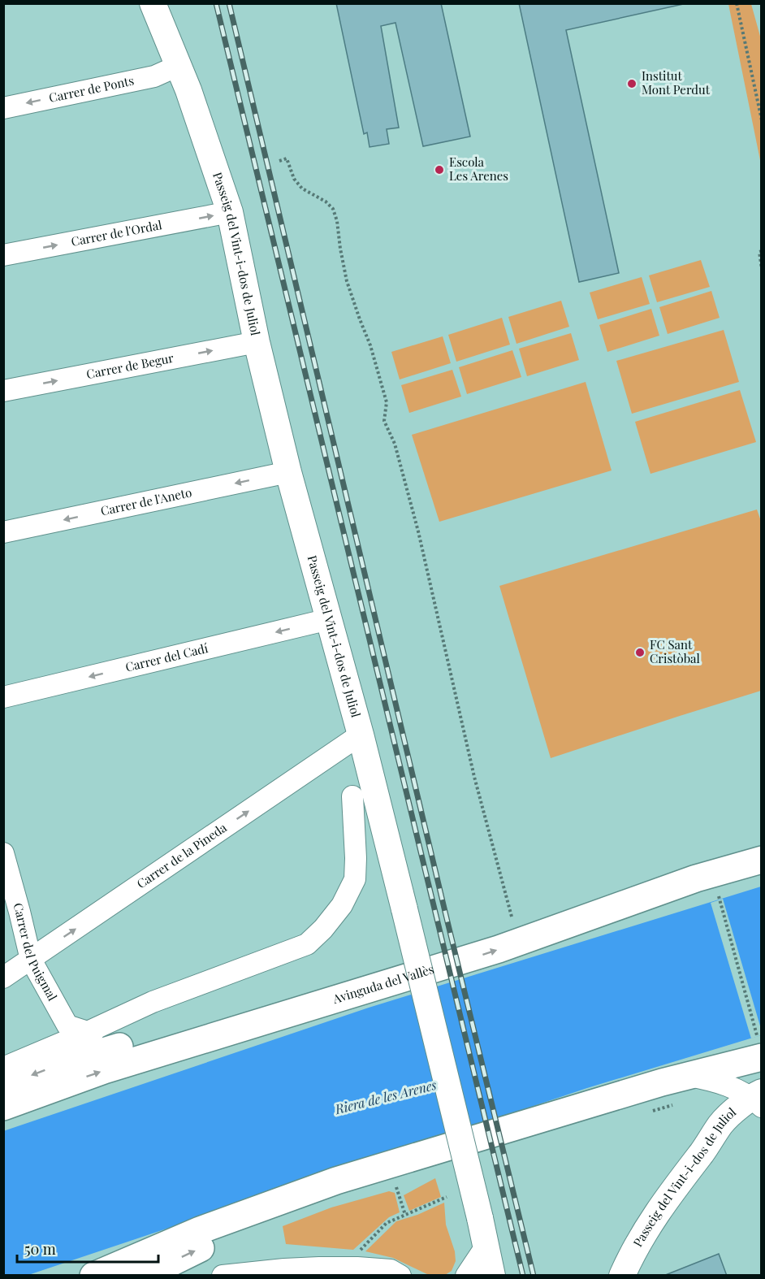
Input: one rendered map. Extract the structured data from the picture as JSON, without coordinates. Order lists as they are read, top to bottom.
{
  "streets": {
    "main road": ["Avinguda del Vallès"],
    "street": [
      "Carrer de Ponts",
      "Carrer de l'Ordal",
      "Passeig del Vint-i-dos de Juliol",
      "Carrer de Begur",
      "Carrer de l'Aneto",
      "Carrer del Cadí",
      "Carrer de la Pineda",
      "Carrer del Puigmal"
    ]
  },
  "crossings": [
    ["Carrer de Ponts", "Passeig del Vint-i-dos de Juliol"],
    ["Carrer de l'Ordal", "Passeig del Vint-i-dos de Juliol"],
    ["Passeig del Vint-i-dos de Juliol", "Carrer de Begur"],
    ["Passeig del Vint-i-dos de Juliol", "Carrer de l'Aneto"],
    ["Passeig del Vint-i-dos de Juliol", "Carrer del Cadí"],
    ["Passeig del Vint-i-dos de Juliol", "Carrer de la Pineda"],
    ["Carrer de la Pineda", "Carrer del Puigmal"],
    ["Carrer del Puigmal", "Avinguda del Vallès"]
  ],
  "one_way": [
    "Carrer de Ponts",
    "Carrer de l'Ordal",
    "Carrer de Begur",
    "Carrer de l'Aneto",
    "Carrer del Cadí",
    "Carrer de la Pineda"
  ],
  "water": ["Riera de les Arenes"],
  "places": ["Institut Mont Perdut", "Escola Les Arenes", "FC Sant Cristòbal"],
  "scale_bar": "50 m"
}
